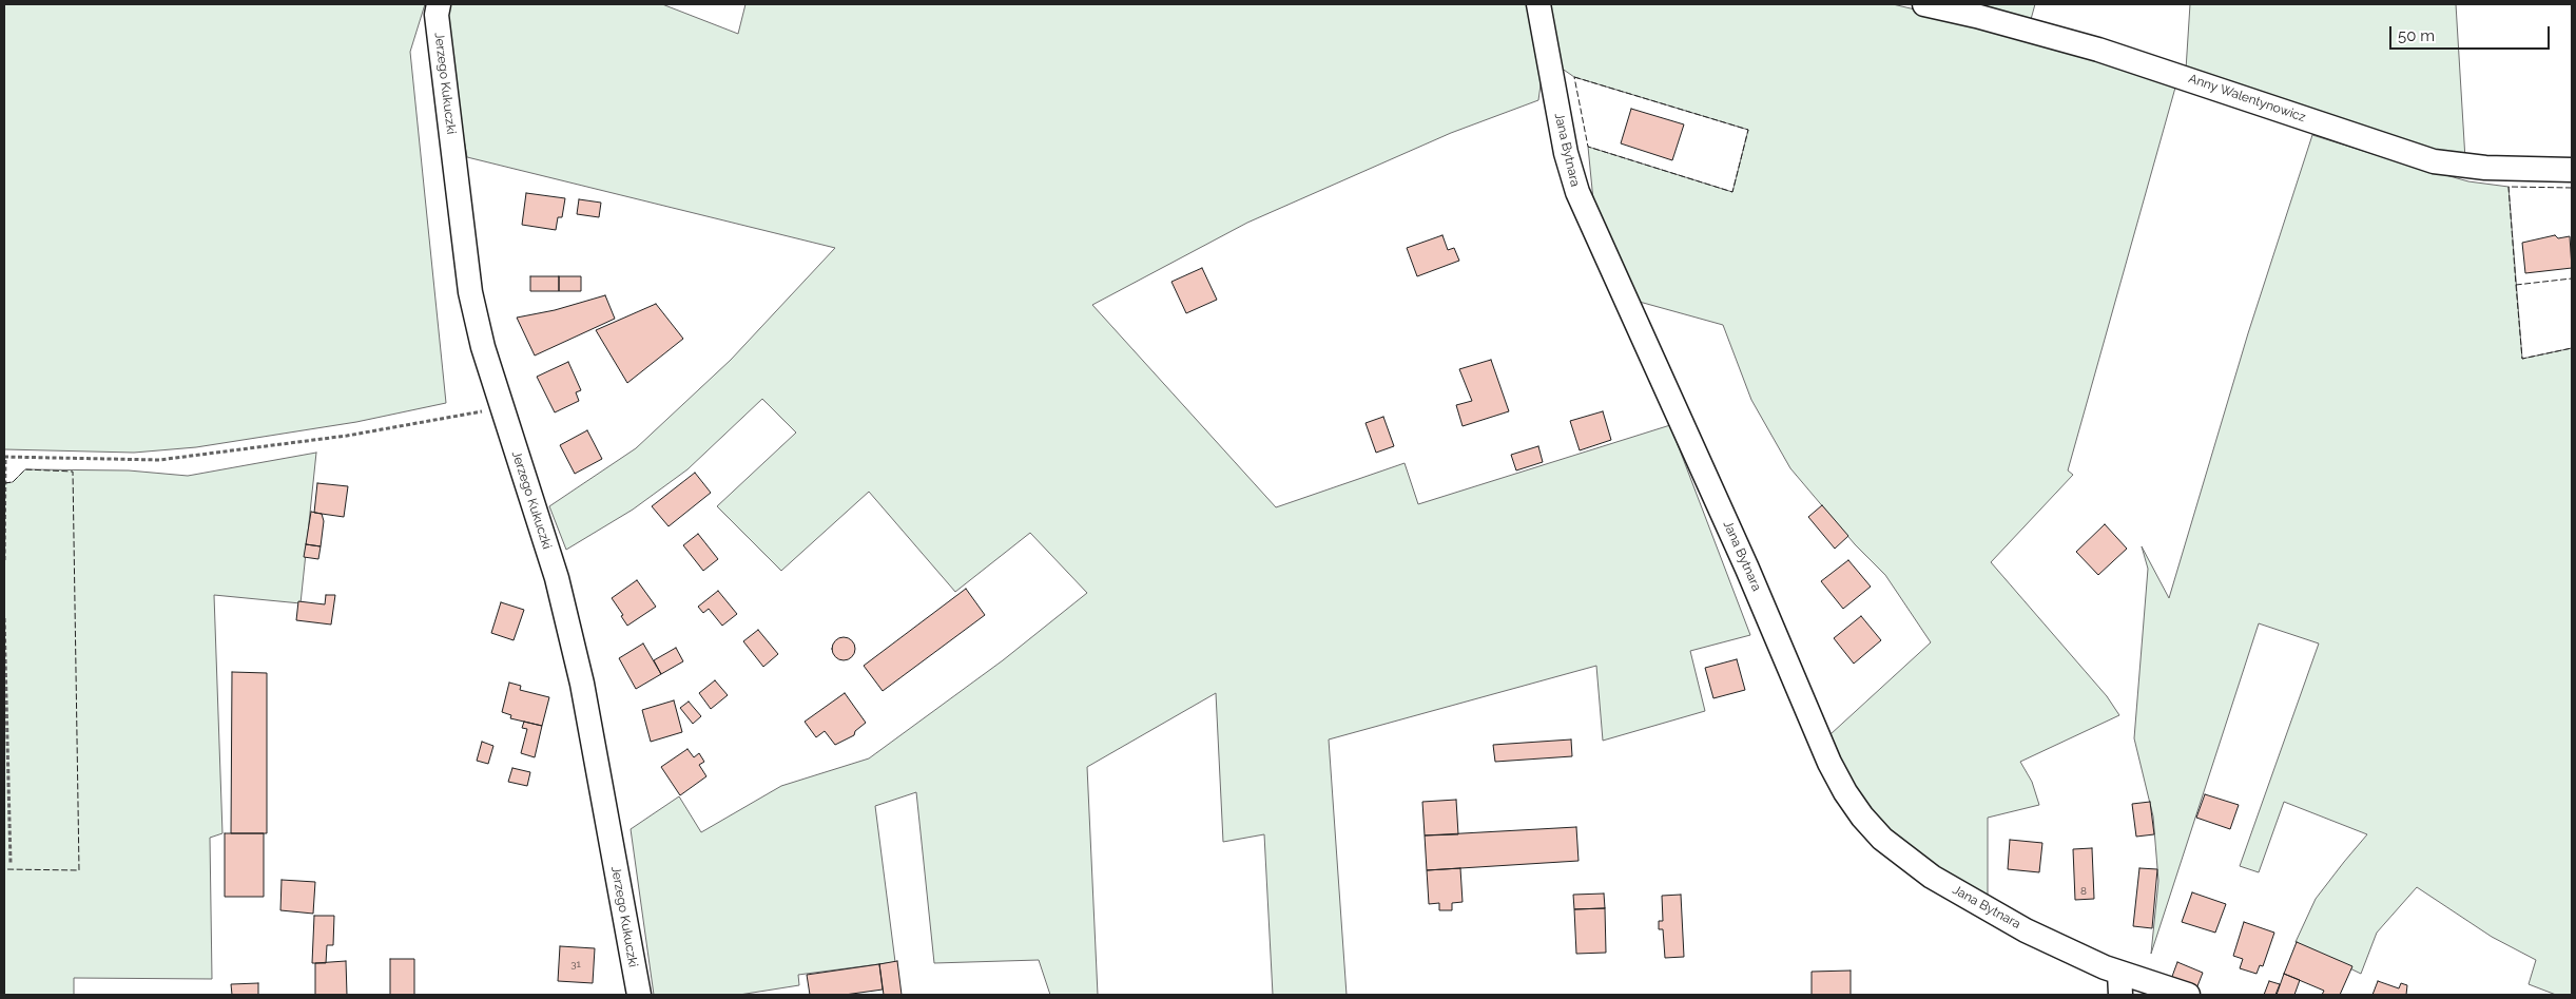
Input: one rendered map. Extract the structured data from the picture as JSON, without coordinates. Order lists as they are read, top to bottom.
{
  "streets": {
    "street": ["Jerzego Kukuczki", "Anny Walentynowicz", "Jana Bytnara"]
  },
  "house_numbers": ["8", "31"],
  "scale_bar": "50 m"
}
